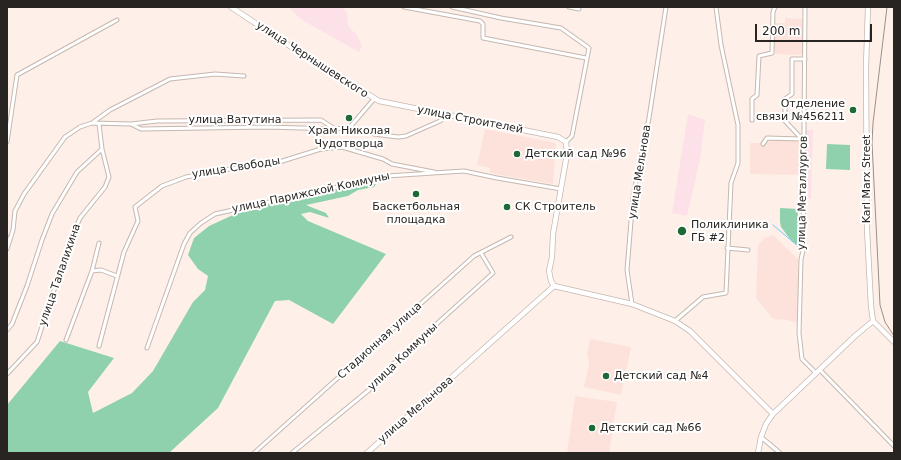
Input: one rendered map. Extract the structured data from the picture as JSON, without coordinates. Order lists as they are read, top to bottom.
{
  "streets": {
    "main road": [
      "улица Чернышевского",
      "улица Строителей",
      "улица Мельнова",
      "Karl Marx Street"
    ],
    "street": [
      "улица Ватутина",
      "улица Свободы",
      "улица Парижской Коммуны",
      "улица Металлургов",
      "улица Талалихина",
      "Стадионная улица",
      "улица Коммуны"
    ]
  },
  "crossings": [
    ["улица Чернышевского", "улица Ватутина"],
    ["улица Чернышевского", "улица Строителей"],
    ["улица Ватутина", "улица Строителей"],
    ["улица Ватутина", "улица Талалихина"],
    ["улица Свободы", "улица Парижской Коммуны"],
    ["Стадионная улица", "улица Коммуны"]
  ],
  "places": [
    "Отделение связи №456211",
    "Храм Николая Чудотворца",
    "Детский сад №96",
    "Баскетбольная площадка",
    "СК Строитель",
    "Поликлиника ГБ #2",
    "Детский сад №4",
    "Детский сад №66"
  ],
  "scale_bar": "200 m"
}
